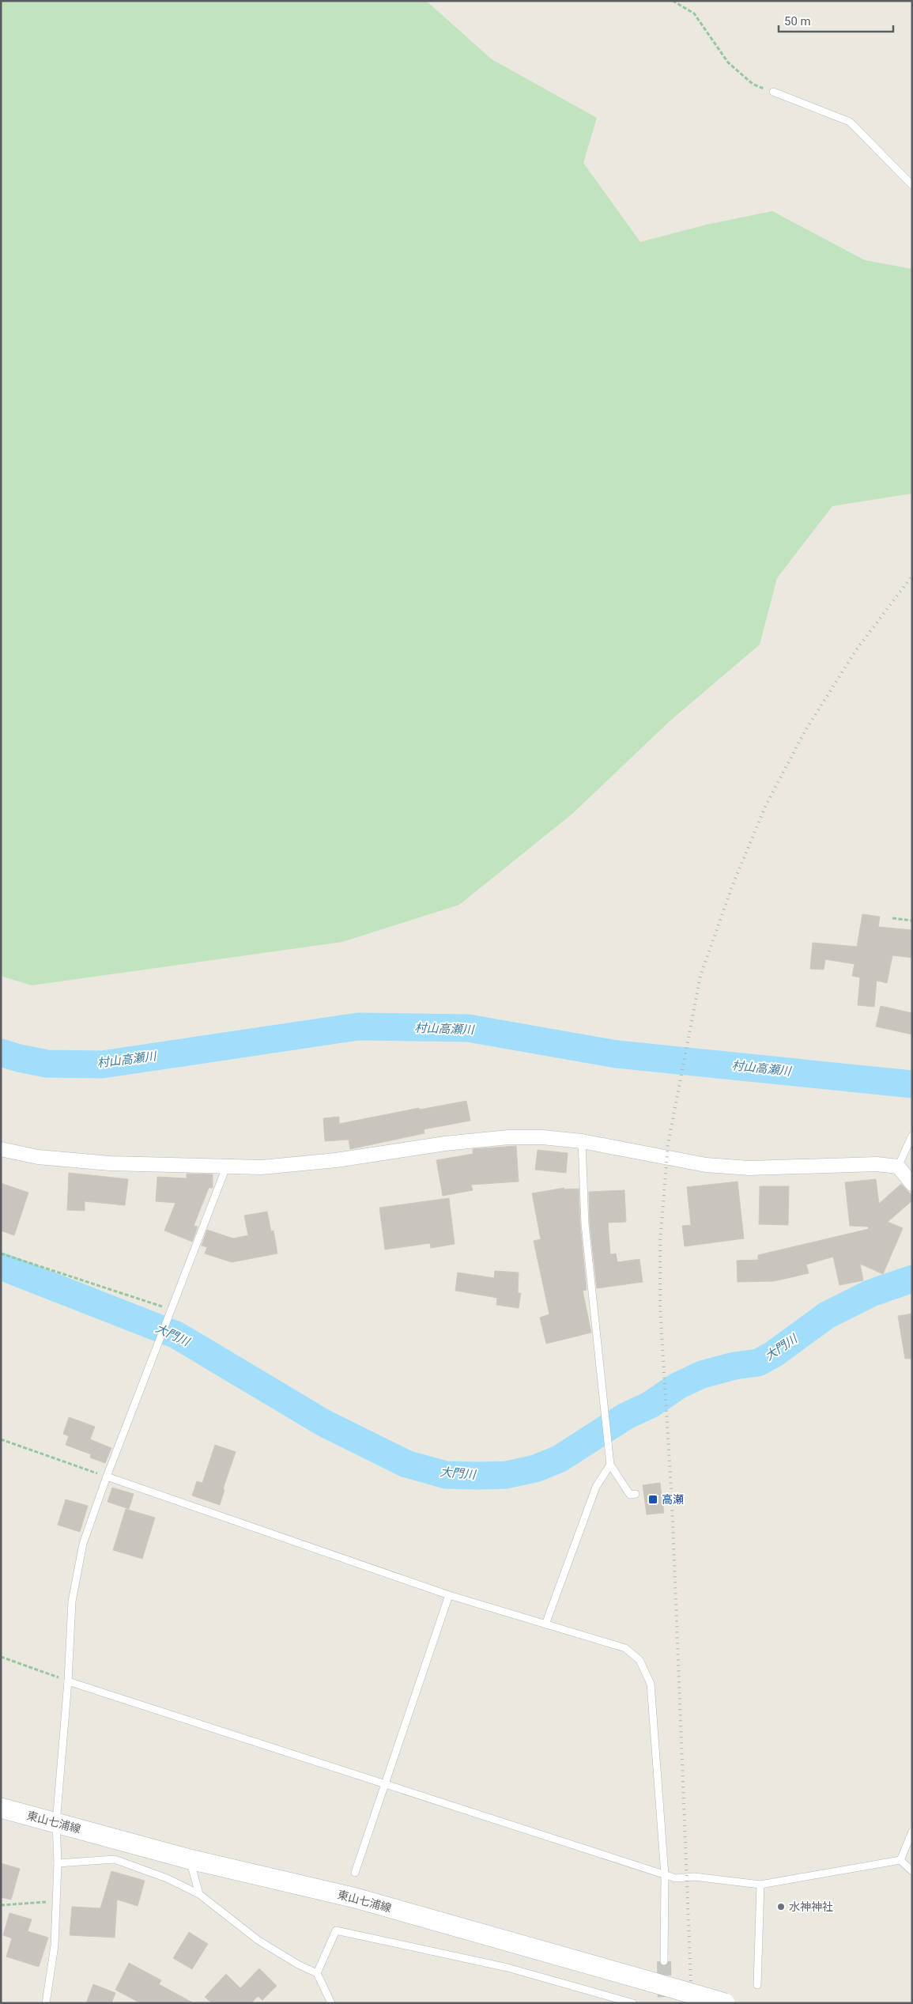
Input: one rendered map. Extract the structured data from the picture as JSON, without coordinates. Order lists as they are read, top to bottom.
{
  "streets": {
    "main road": ["東山七浦線"]
  },
  "water": ["村山高瀬川", "大門川"],
  "places": {
    "transit": ["高瀬"],
    "other": ["水神神社"]
  },
  "scale_bar": "50 m"
}
